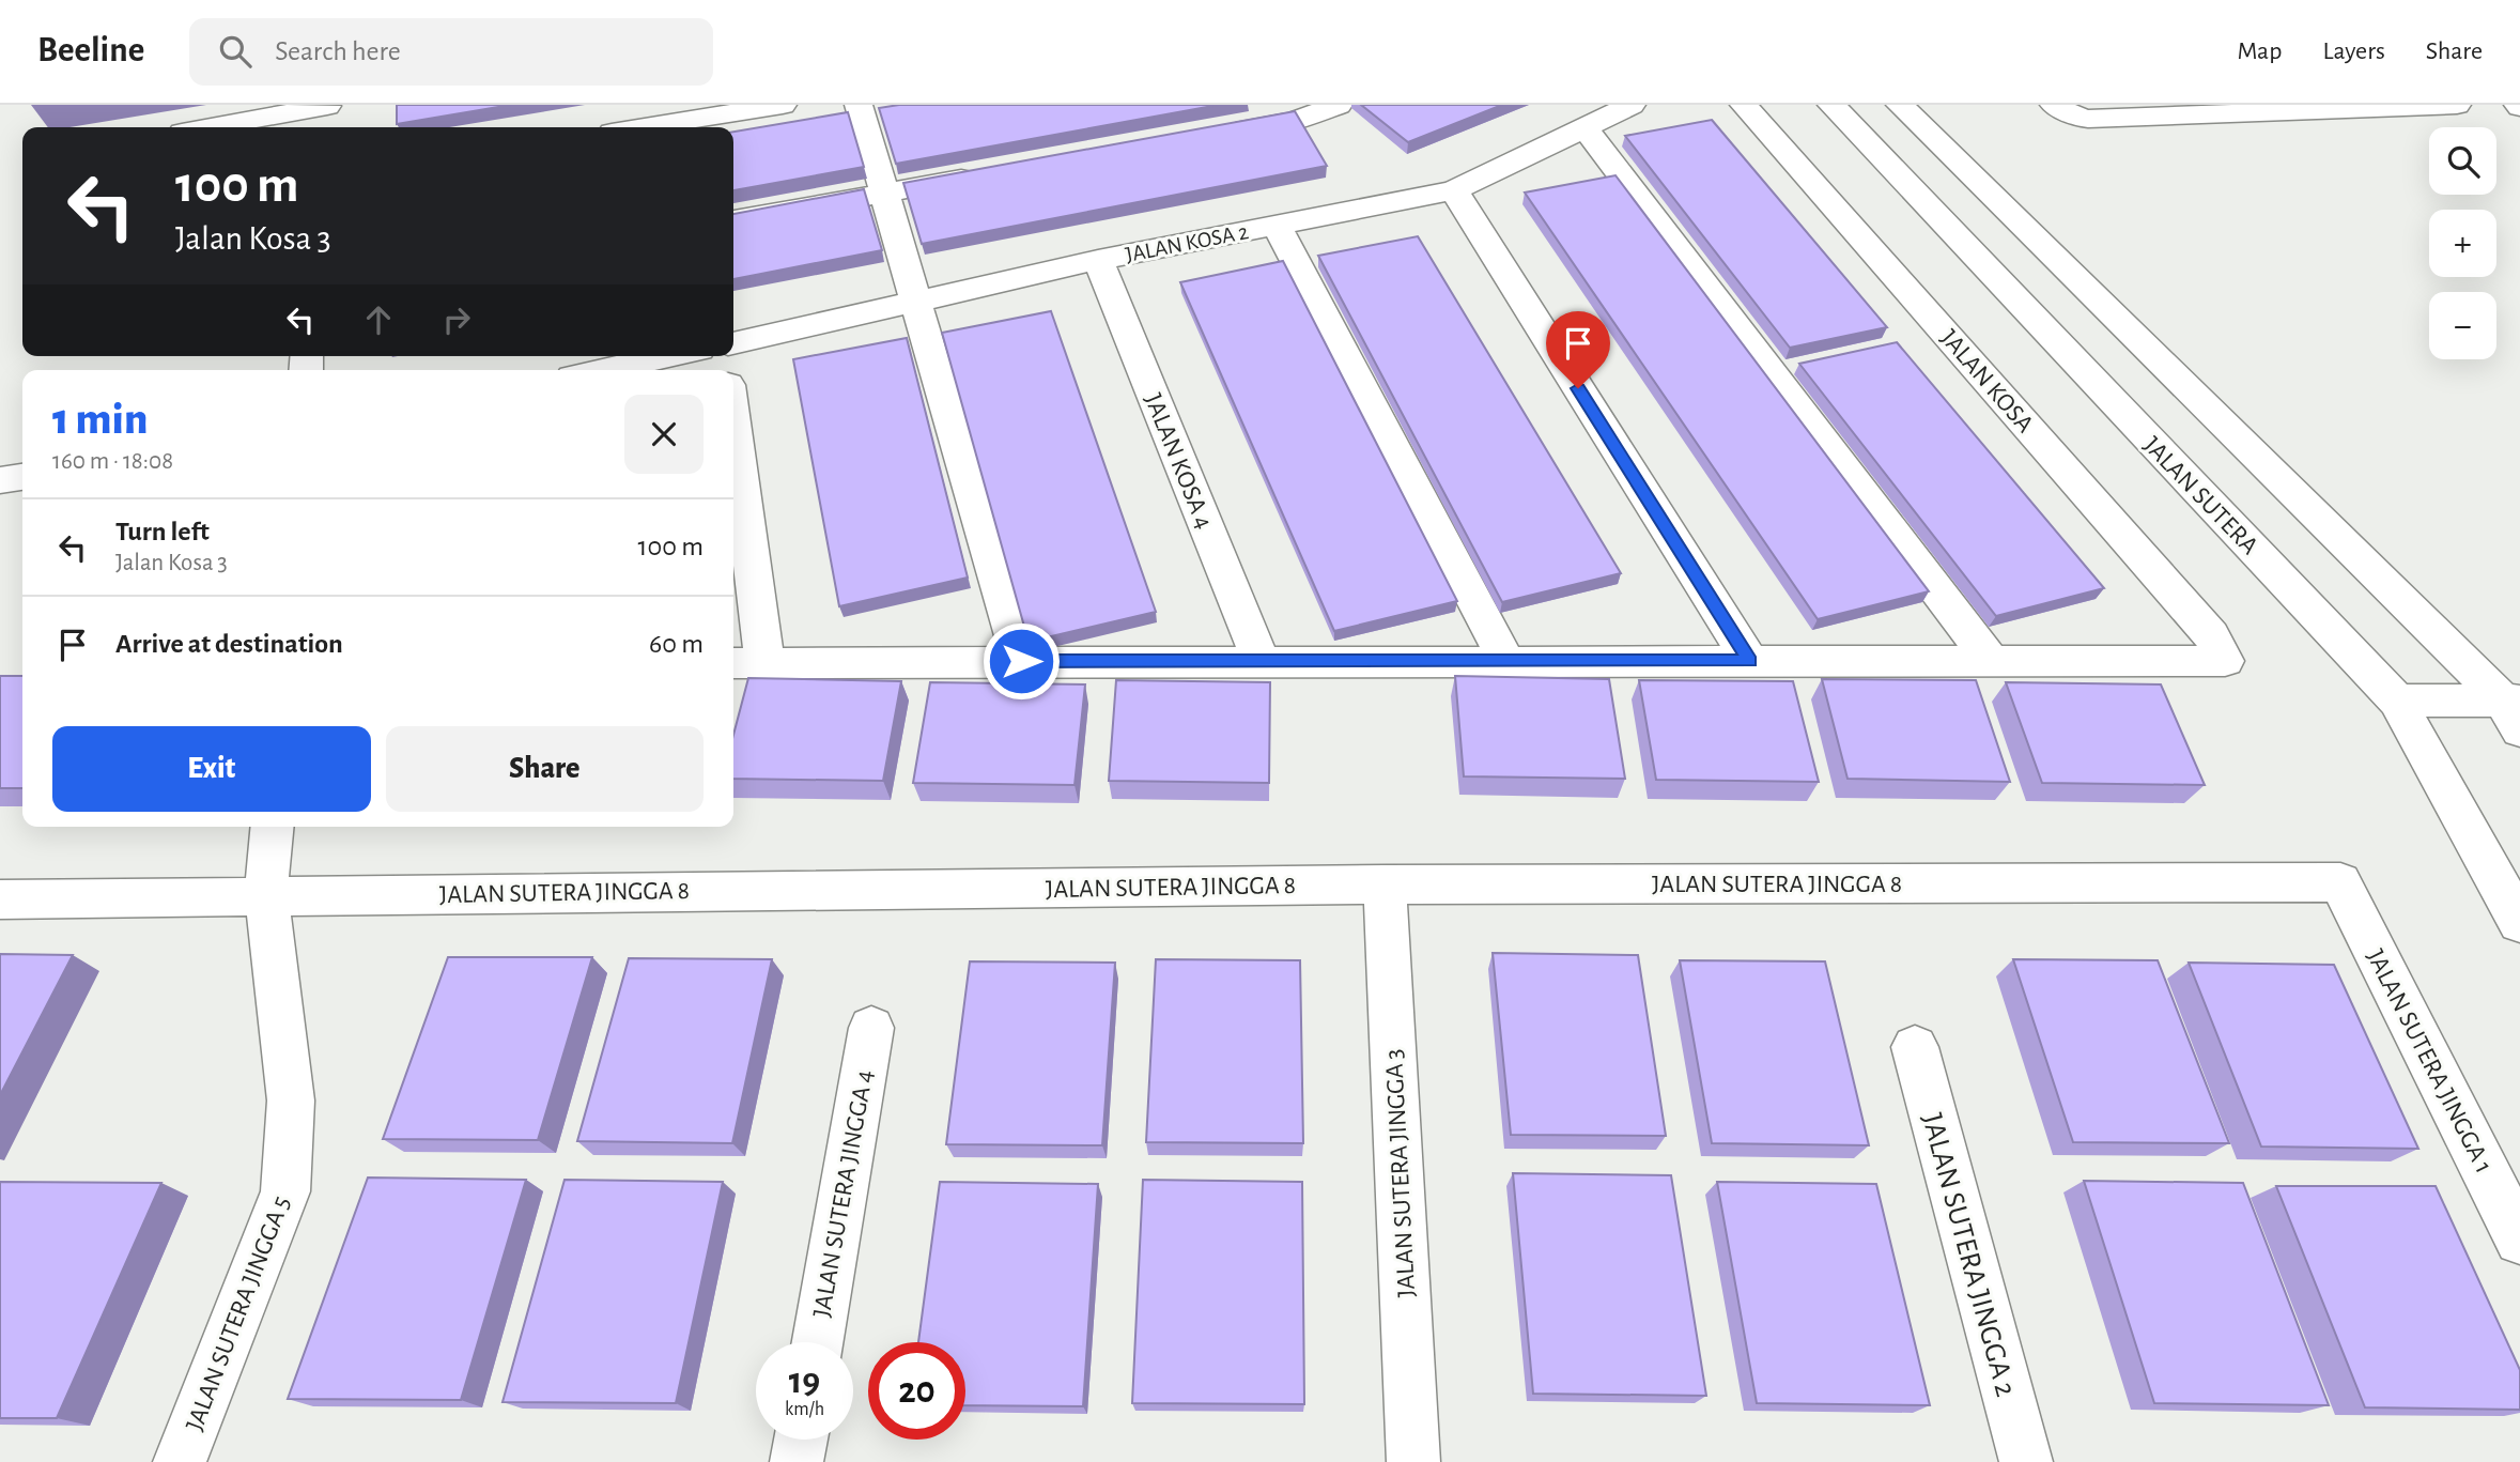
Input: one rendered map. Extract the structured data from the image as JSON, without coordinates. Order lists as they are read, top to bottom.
{
  "streets": {
    "street": [
      "JALAN KOSA 2",
      "JALAN KOSA",
      "JALAN KOSA 4",
      "JALAN SUTERA",
      "JALAN SUTERA JINGGA 8",
      "JALAN SUTERA JINGGA 1",
      "JALAN SUTERA JINGGA 3",
      "JALAN SUTERA JINGGA 4",
      "JALAN SUTERA JINGGA 2",
      "JALAN SUTERA JINGGA 5"
    ]
  },
  "crossings": [
    ["JALAN KOSA 2", "JALAN KOSA 4"],
    ["JALAN SUTERA JINGGA 8", "JALAN SUTERA JINGGA 1"],
    ["JALAN SUTERA JINGGA 8", "JALAN SUTERA JINGGA 3"],
    ["JALAN SUTERA JINGGA 8", "JALAN SUTERA JINGGA 5"]
  ],
  "page": {
    "header": "Beeline",
    "search": "Search here",
    "nav": ["Map", "Layers", "Share"],
    "map_buttons": ["+", "−"],
    "turn": ["100 m", "Jalan Kosa 3"],
    "heading": ["1 min", "160 m · 18:08"],
    "list": [
      {
        "name": "Turn left",
        "note": "Jalan Kosa 3",
        "value": "100 m"
      },
      {
        "name": "Arrive at destination",
        "value": "60 m"
      }
    ],
    "buttons": ["Exit", "Share"],
    "speed": "19 km/h",
    "limit": "20"
  }
}
